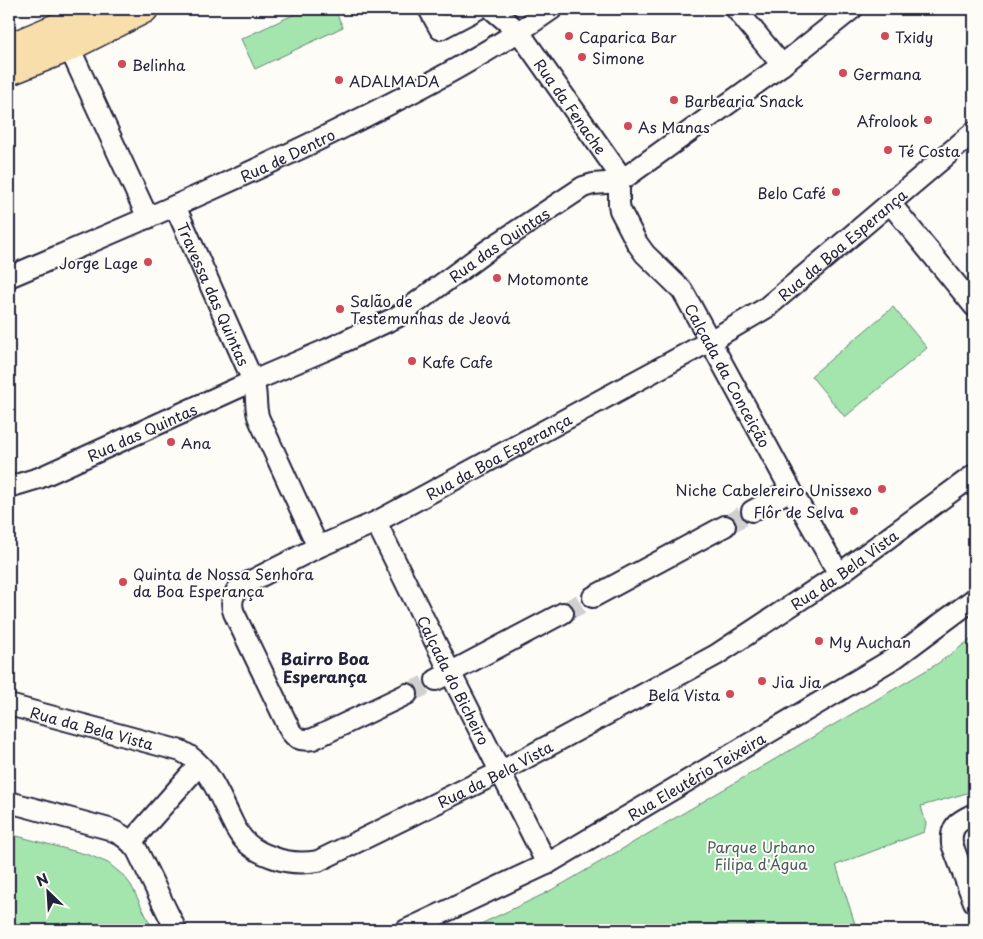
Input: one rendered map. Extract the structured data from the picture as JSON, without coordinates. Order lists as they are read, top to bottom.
{
  "streets": {
    "street": [
      "Rua da Fenache",
      "Rua de Dentro",
      "Rua das Quintas",
      "Rua da Boa Esperança",
      "Travessa das Quintas",
      "Calçada da Conceição",
      "Rua da Bela Vista",
      "Calçada do Bicheiro",
      "Rua Eleutério Teixeira"
    ]
  },
  "crossings": [
    ["Rua da Fenache", "Rua de Dentro"],
    ["Rua da Fenache", "Rua das Quintas"],
    ["Rua da Fenache", "Calçada da Conceição"],
    ["Rua de Dentro", "Travessa das Quintas"],
    ["Rua das Quintas", "Travessa das Quintas"],
    ["Rua das Quintas", "Calçada da Conceição"],
    ["Rua da Boa Esperança", "Calçada da Conceição"],
    ["Rua da Boa Esperança", "Calçada do Bicheiro"],
    ["Calçada da Conceição", "Rua da Bela Vista"],
    ["Rua da Bela Vista", "Calçada do Bicheiro"],
    ["Calçada do Bicheiro", "Rua Eleutério Teixeira"]
  ],
  "districts": ["Bairro Boa Esperança"],
  "parks": ["Parque Urbano Filipa d'Água"],
  "places": [
    "Caparica Bar",
    "Txidy",
    "Simone",
    "Belinha",
    "Germana",
    "ADALMADA",
    "Barbearia Snack",
    "Afrolook",
    "As Manas",
    "Té Costa",
    "Belo Café",
    "Jorge Lage",
    "Motomonte",
    "Salão de Testemunhas de Jeová",
    "Kafe Cafe",
    "Ana",
    "Niche Cabelereiro Unissexo",
    "Flôr de Selva",
    "Quinta de Nossa Senhora da Boa Esperança",
    "My Auchan",
    "Jia Jia",
    "Bela Vista"
  ],
  "north": "top left"
}
